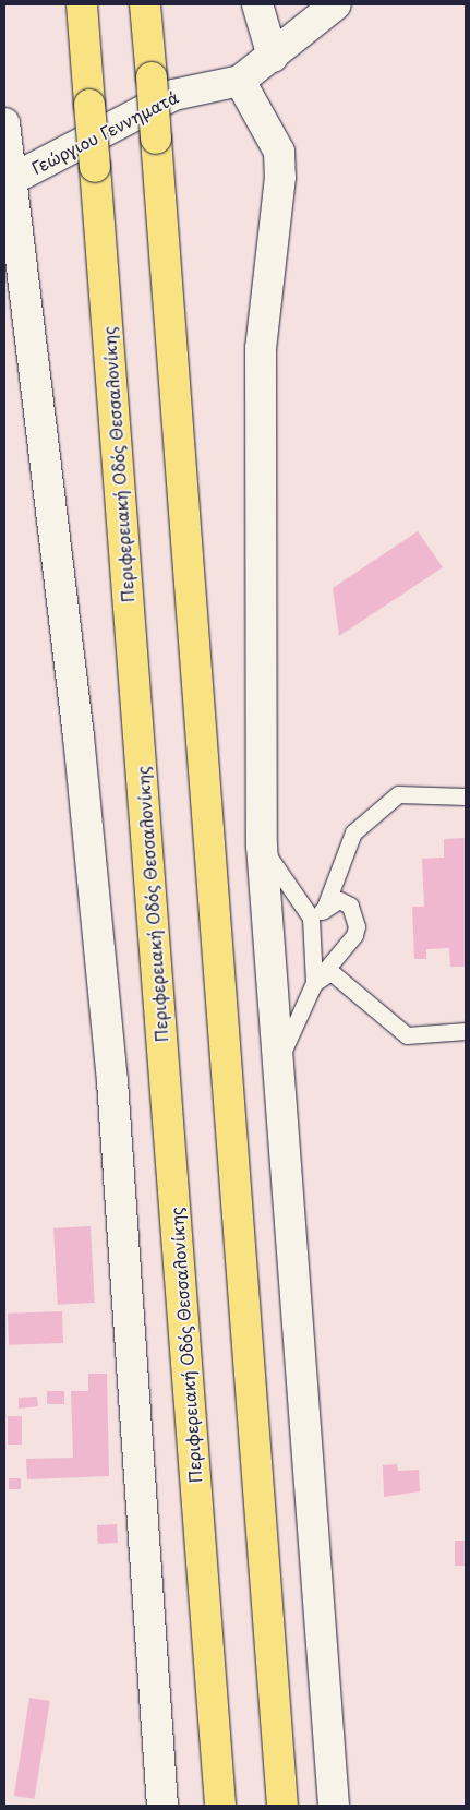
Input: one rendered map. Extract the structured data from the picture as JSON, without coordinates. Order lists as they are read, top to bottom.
{
  "streets": {
    "highway": ["Περιφερειακή Οδός Θεσσαλονίκης"],
    "street": ["Γεώργιου Γεννηματά"]
  }
}
